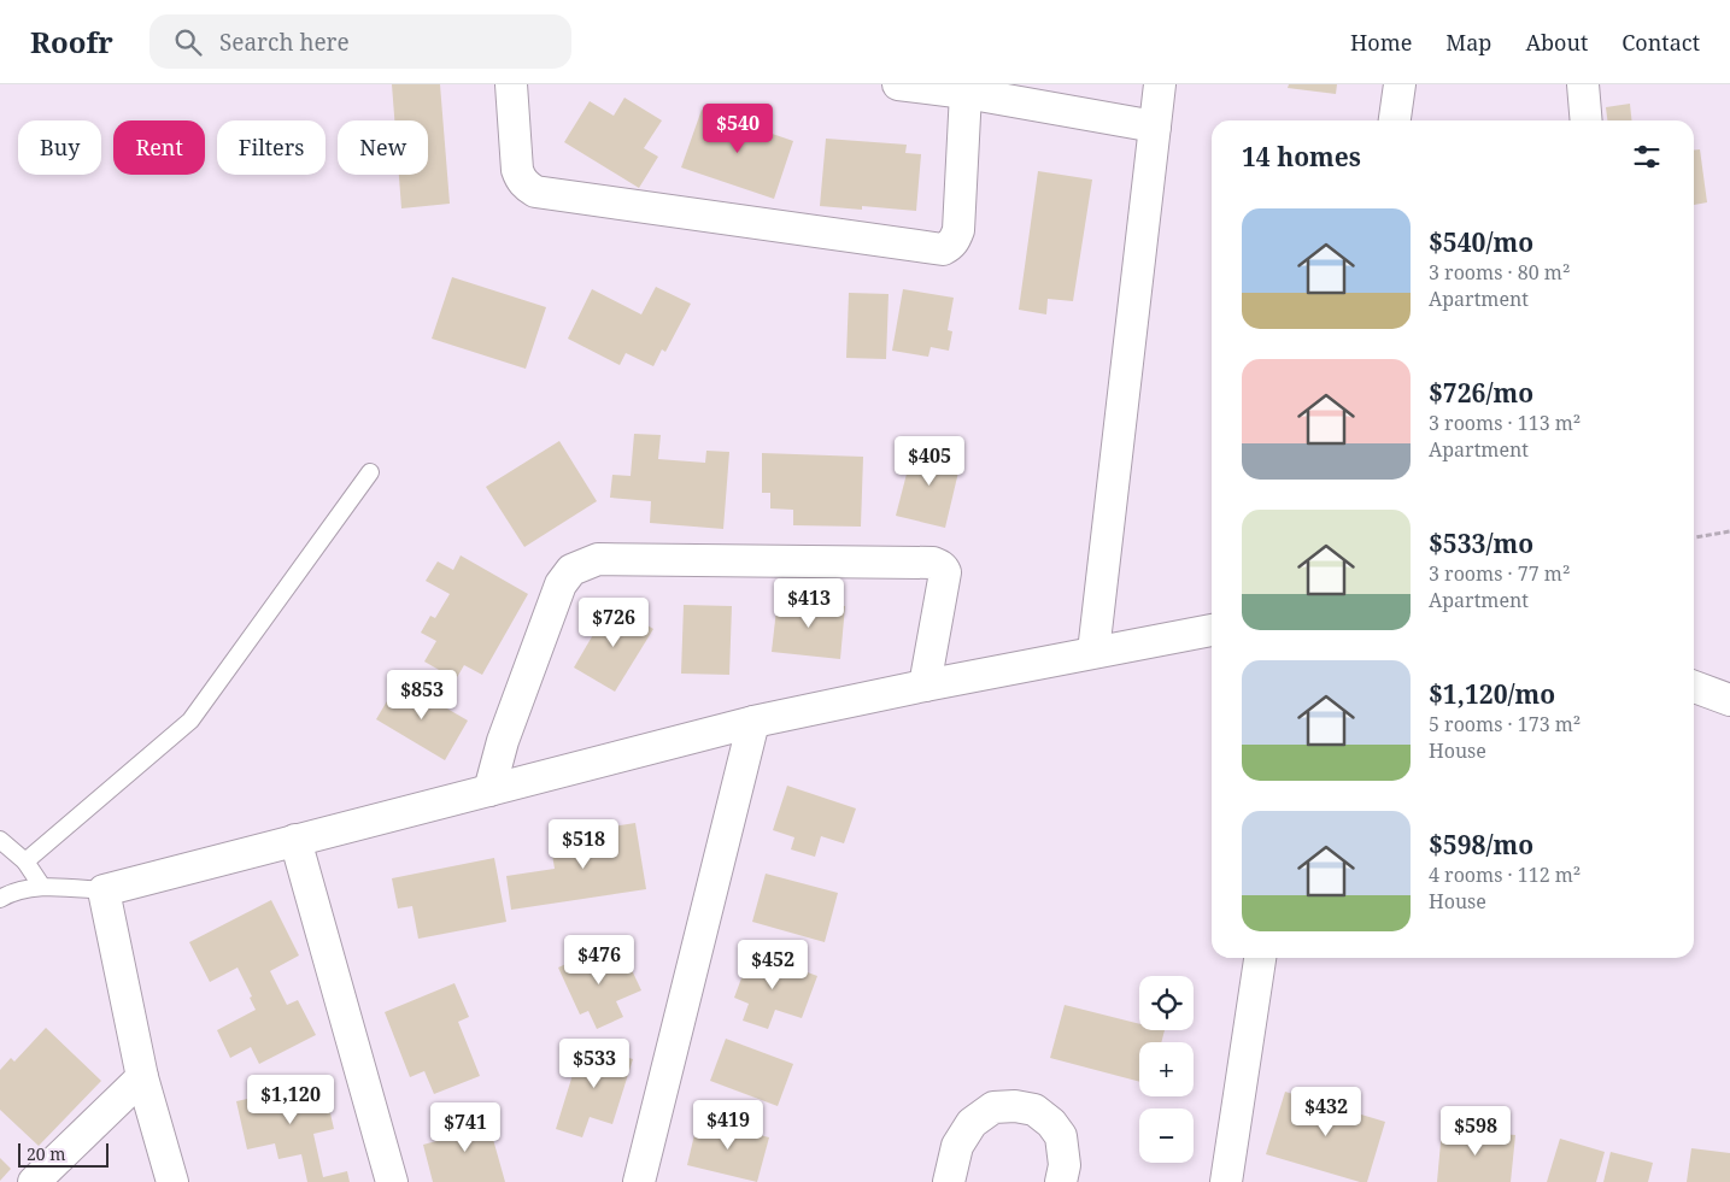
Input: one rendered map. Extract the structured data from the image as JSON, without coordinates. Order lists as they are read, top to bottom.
{
  "scale_bar": "20 m",
  "page": {
    "header": "Roofr",
    "search": "Search here",
    "nav": [
      "Home",
      "Map",
      "About",
      "Contact"
    ],
    "price": [
      "$540",
      "$405",
      "$413",
      "$726",
      "$853",
      "$518",
      "$476",
      "$452",
      "$533",
      "$1,120",
      "$432",
      "$419",
      "$741",
      "$598"
    ],
    "chip": [
      "Buy",
      "Rent",
      "Filters",
      "New"
    ],
    "heading": "14 homes",
    "list": [
      {
        "name": "$540/mo",
        "note": "3 rooms · 80 m² · Apartment"
      },
      {
        "name": "$726/mo",
        "note": "3 rooms · 113 m² · Apartment"
      },
      {
        "name": "$533/mo",
        "note": "3 rooms · 77 m² · Apartment"
      },
      {
        "name": "$1,120/mo",
        "note": "5 rooms · 173 m² · House"
      },
      {
        "name": "$598/mo",
        "note": "4 rooms · 112 m² · House"
      }
    ],
    "map_buttons": ["+", "−"],
    "scale": "20 m"
  }
}
